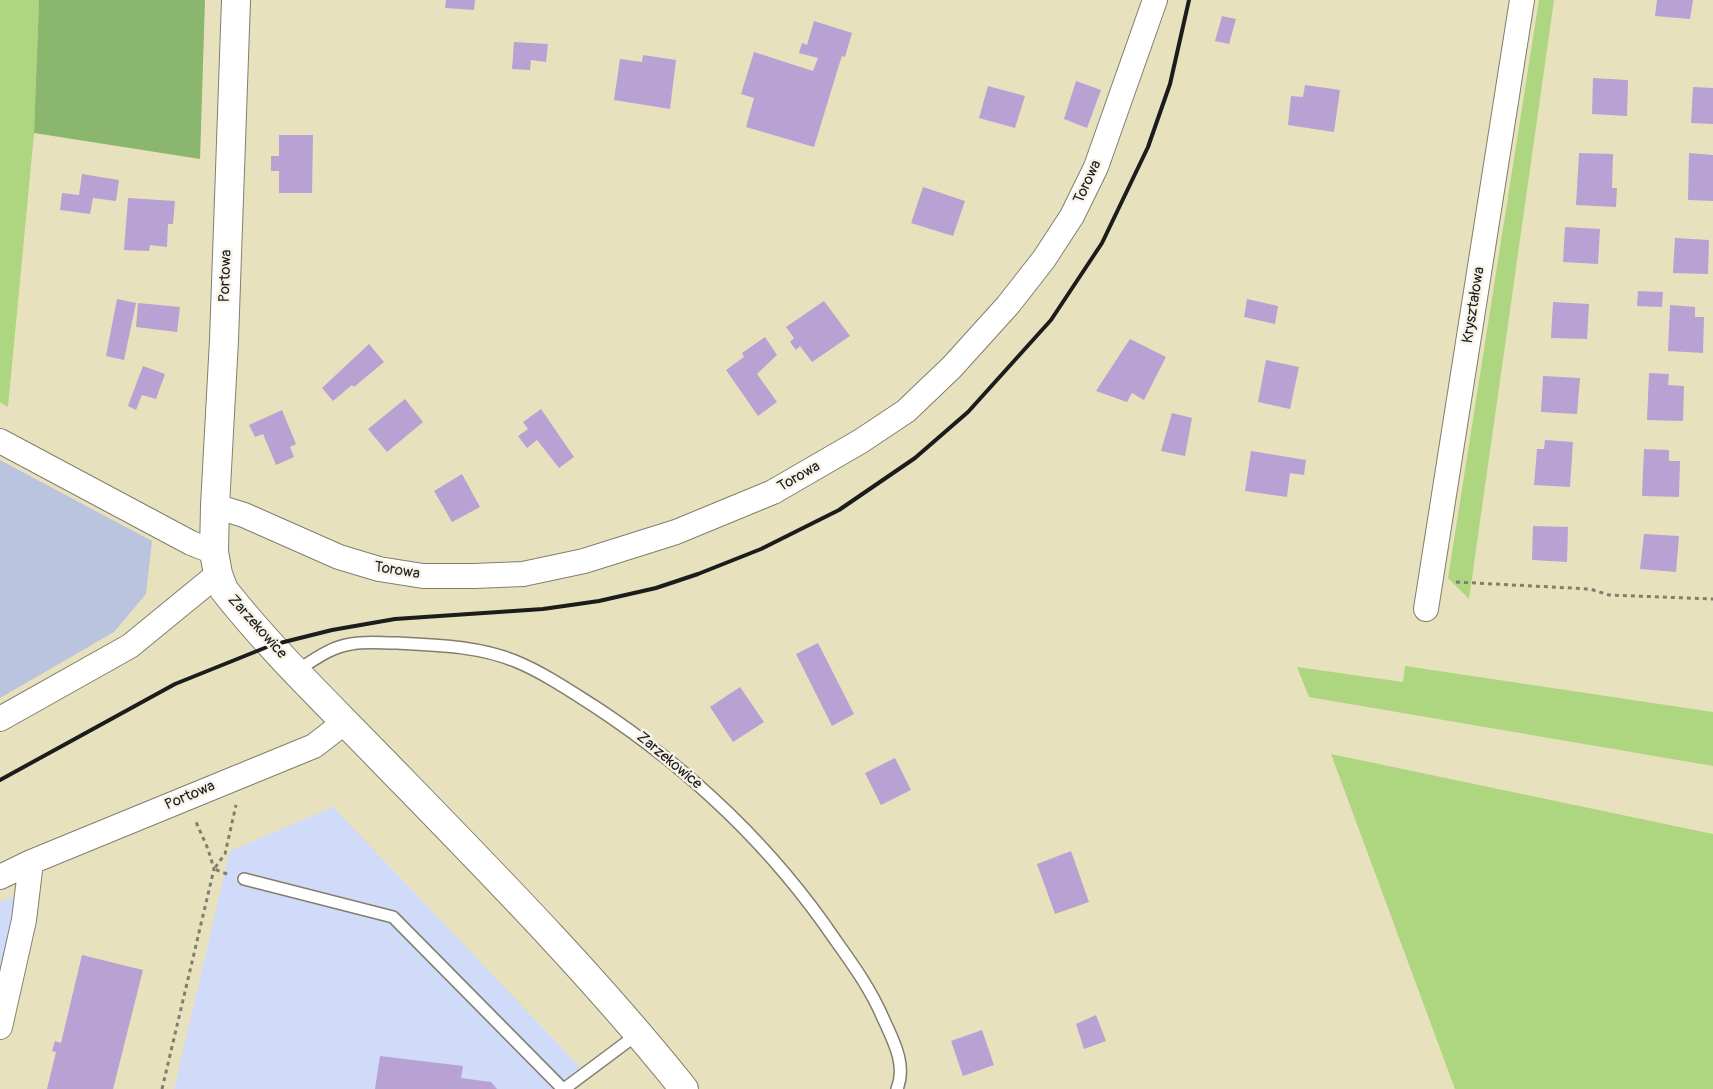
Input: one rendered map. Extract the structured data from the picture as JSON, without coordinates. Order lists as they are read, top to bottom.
{
  "streets": {
    "street": [
      "Torowa",
      "Portowa",
      "Kryształowa",
      "Zarzekowice"
    ]
  },
  "crossings": [
    ["Torowa", "Portowa"],
    ["Portowa", "Zarzekowice"]
  ]
}
